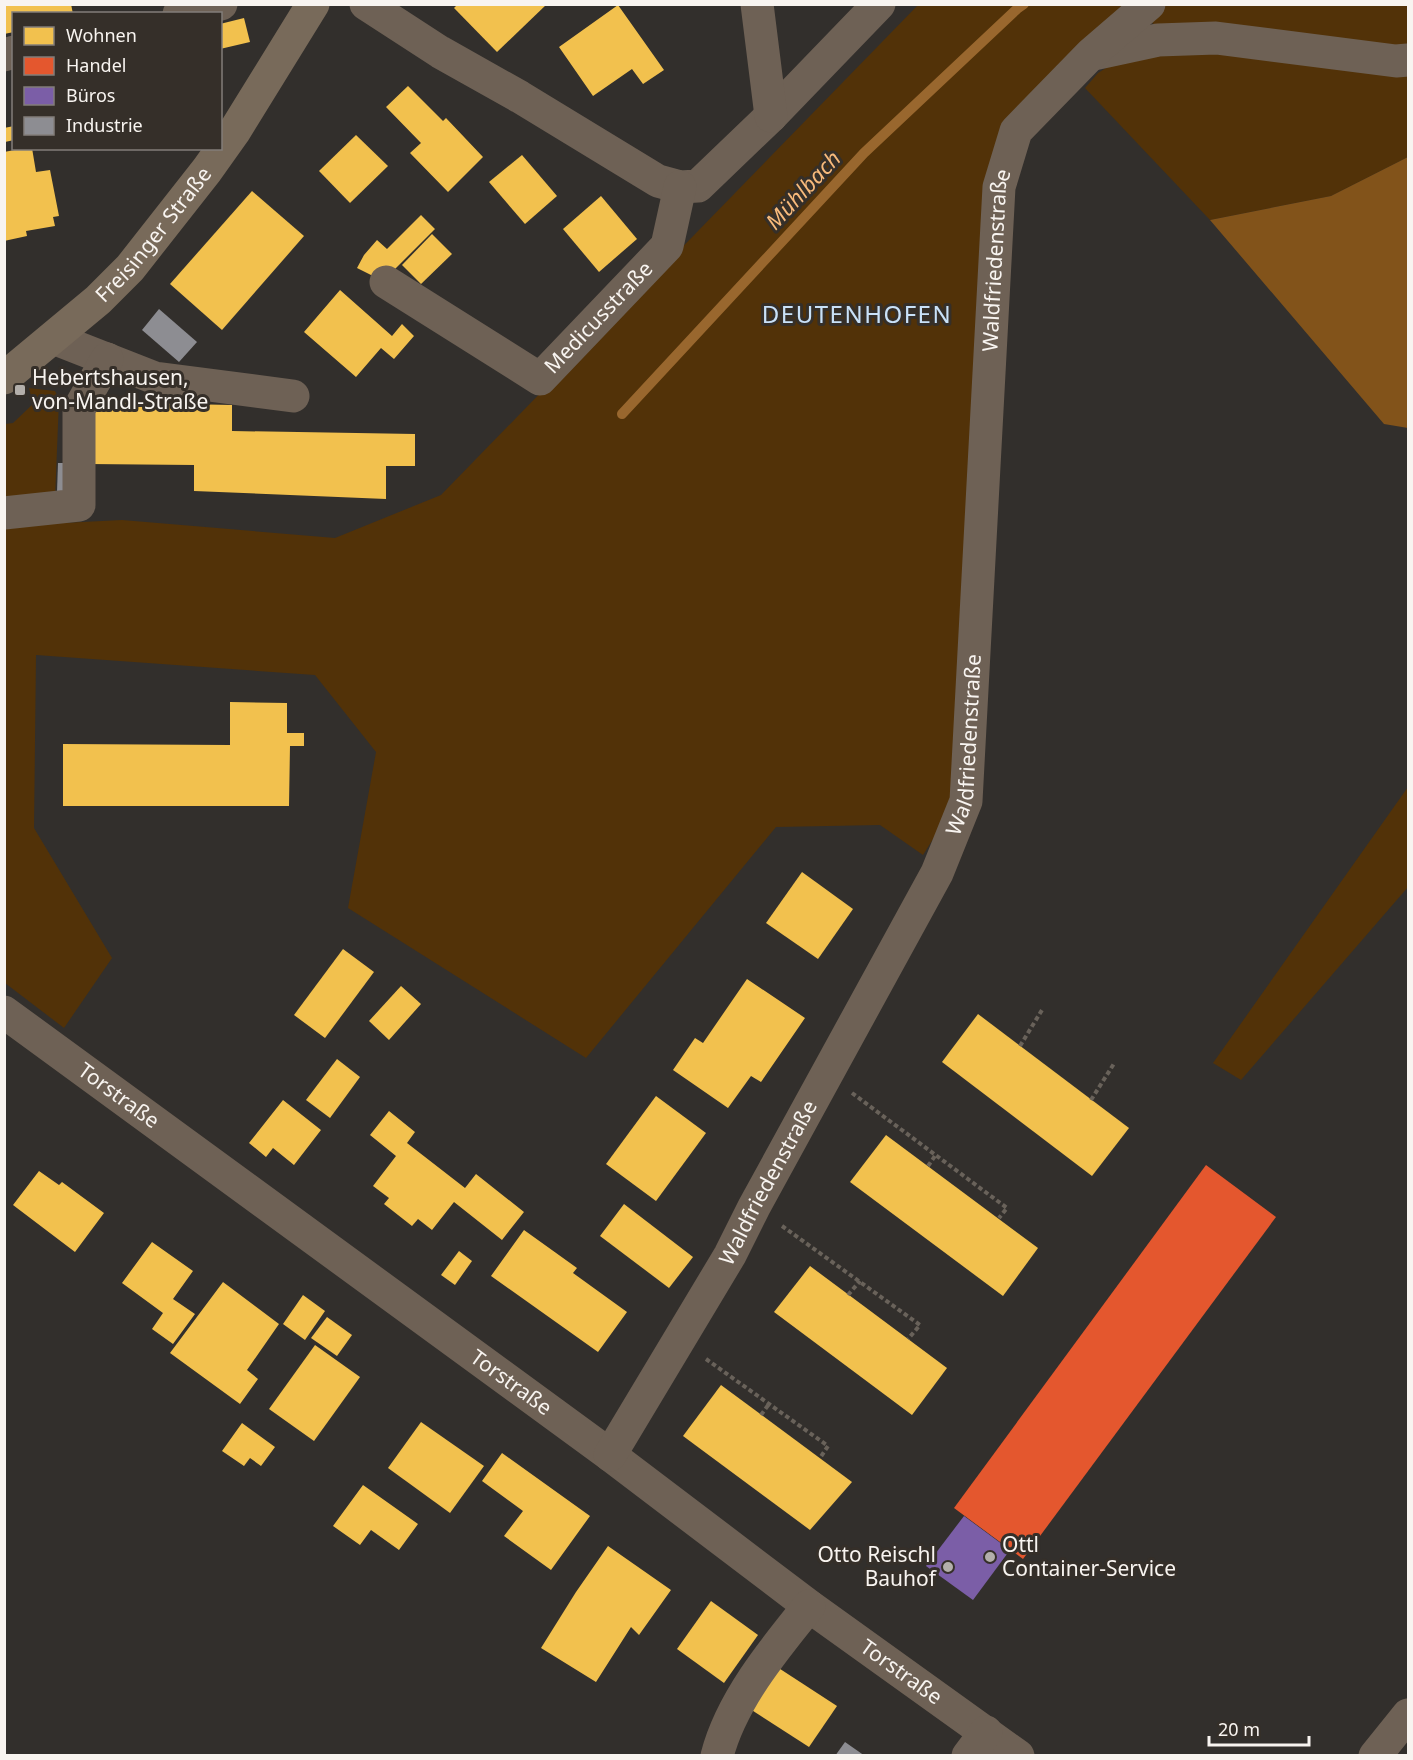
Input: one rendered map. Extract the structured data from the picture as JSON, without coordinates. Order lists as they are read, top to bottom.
{
  "streets": {
    "main road": ["Freisinger Straße"],
    "street": ["Waldfriedenstraße", "Medicusstraße", "Torstraße"]
  },
  "crossings": [
    ["Waldfriedenstraße", "Torstraße"]
  ],
  "districts": ["DEUTENHOFEN"],
  "water": ["Mühlbach"],
  "places": {
    "transit": ["Hebertshausen, von-Mandl-Straße"],
    "other": ["Ottl Container-Service", "Otto Reischl Bauhof"]
  },
  "legend": [
    "Wohnen",
    "Handel",
    "Büros",
    "Industrie"
  ],
  "scale_bar": "20 m"
}
